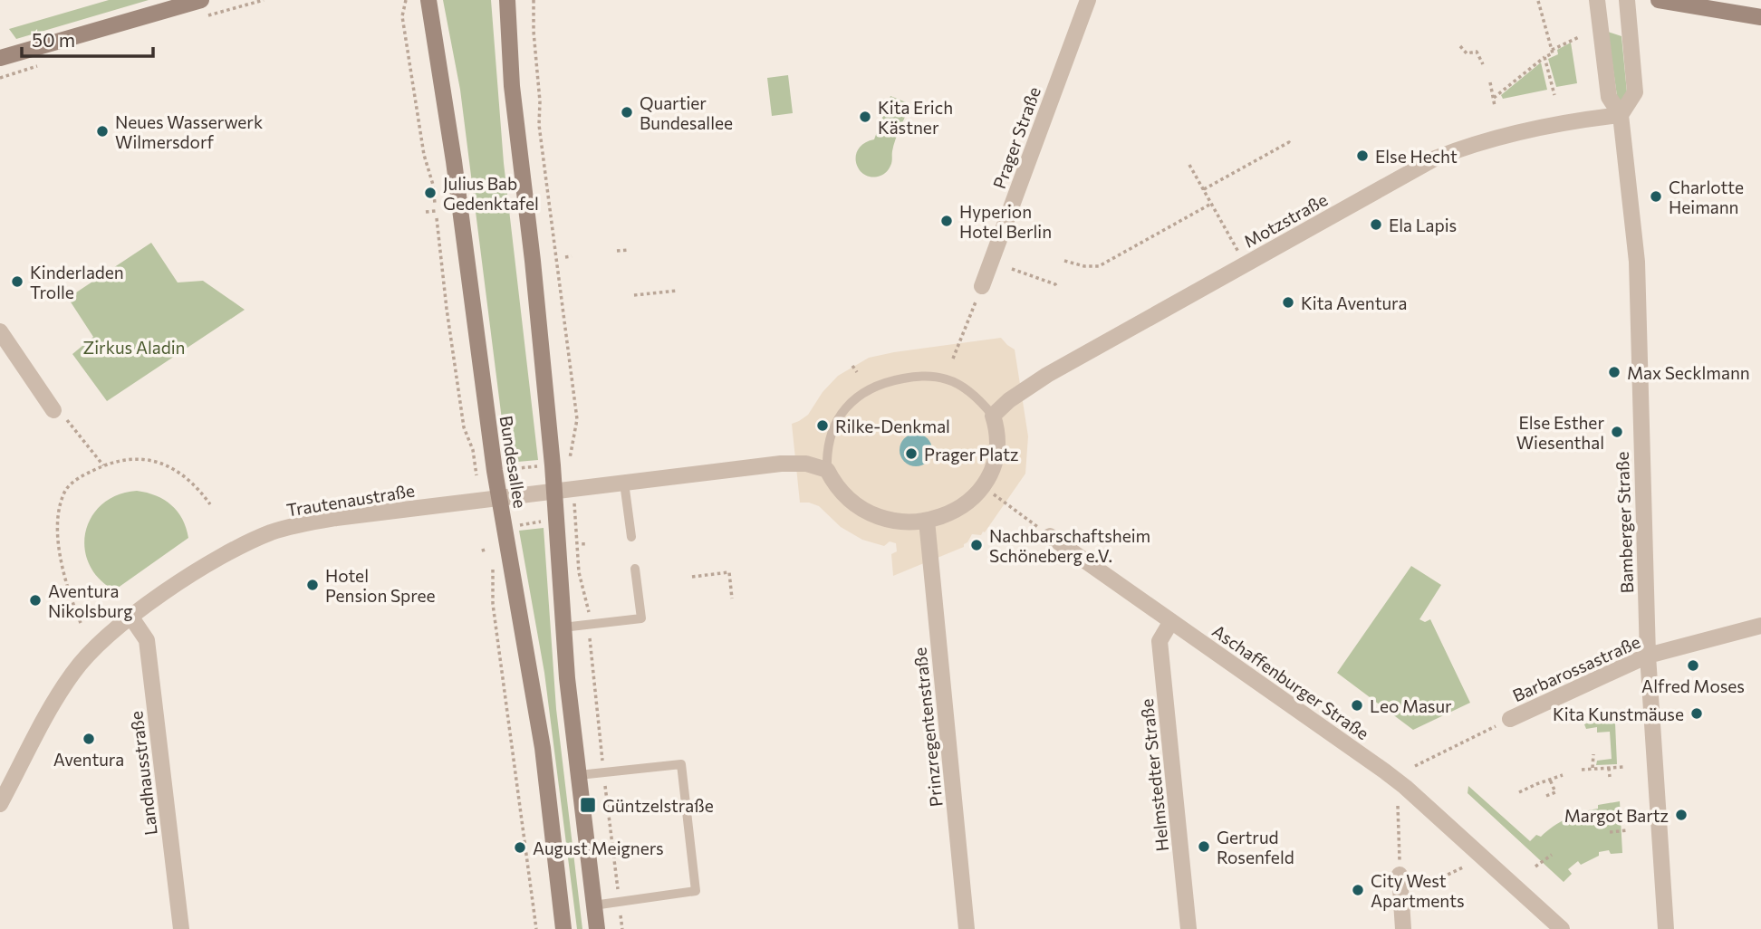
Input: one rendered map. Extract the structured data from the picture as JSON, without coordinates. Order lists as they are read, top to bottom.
{
  "streets": {
    "main road": ["Bundesallee"],
    "street": [
      "Prager Straße",
      "Motzstraße",
      "Trautenaustraße",
      "Bamberger Straße",
      "Barbarossastraße",
      "Aschaffenburger Straße",
      "Prinzregentenstraße",
      "Landhausstraße",
      "Helmstedter Straße"
    ]
  },
  "crossings": [
    ["Motzstraße", "Trautenaustraße"],
    ["Motzstraße", "Bamberger Straße"],
    ["Motzstraße", "Prinzregentenstraße"],
    ["Bundesallee", "Trautenaustraße"],
    ["Trautenaustraße", "Prinzregentenstraße"],
    ["Trautenaustraße", "Landhausstraße"],
    ["Bamberger Straße", "Barbarossastraße"],
    ["Aschaffenburger Straße", "Helmstedter Straße"]
  ],
  "parks": ["Zirkus Aladin"],
  "places": {
    "other": [
      "Quartier Bundesallee",
      "Kita Erich Kästner",
      "Neues Wasserwerk Wilmersdorf",
      "Else Hecht",
      "Julius Bab Gedenktafel",
      "Charlotte Heimann",
      "Hyperion Hotel Berlin",
      "Ela Lapis",
      "Kinderladen Trolle",
      "Kita Aventura",
      "Max Secklmann",
      "Rilke-Denkmal",
      "Else Esther Wiesenthal",
      "Prager Platz",
      "Nachbarschaftsheim Schöneberg e.V.",
      "Hotel Pension Spree",
      "Aventura Nikolsburg",
      "Alfred Moses",
      "Leo Masur",
      "Kita Kunstmäuse",
      "Aventura",
      "Margot Bartz",
      "Gertrud Rosenfeld",
      "August Meigners",
      "City West Apartments"
    ],
    "transit": ["Güntzelstraße"]
  },
  "scale_bar": "50 m"
}
